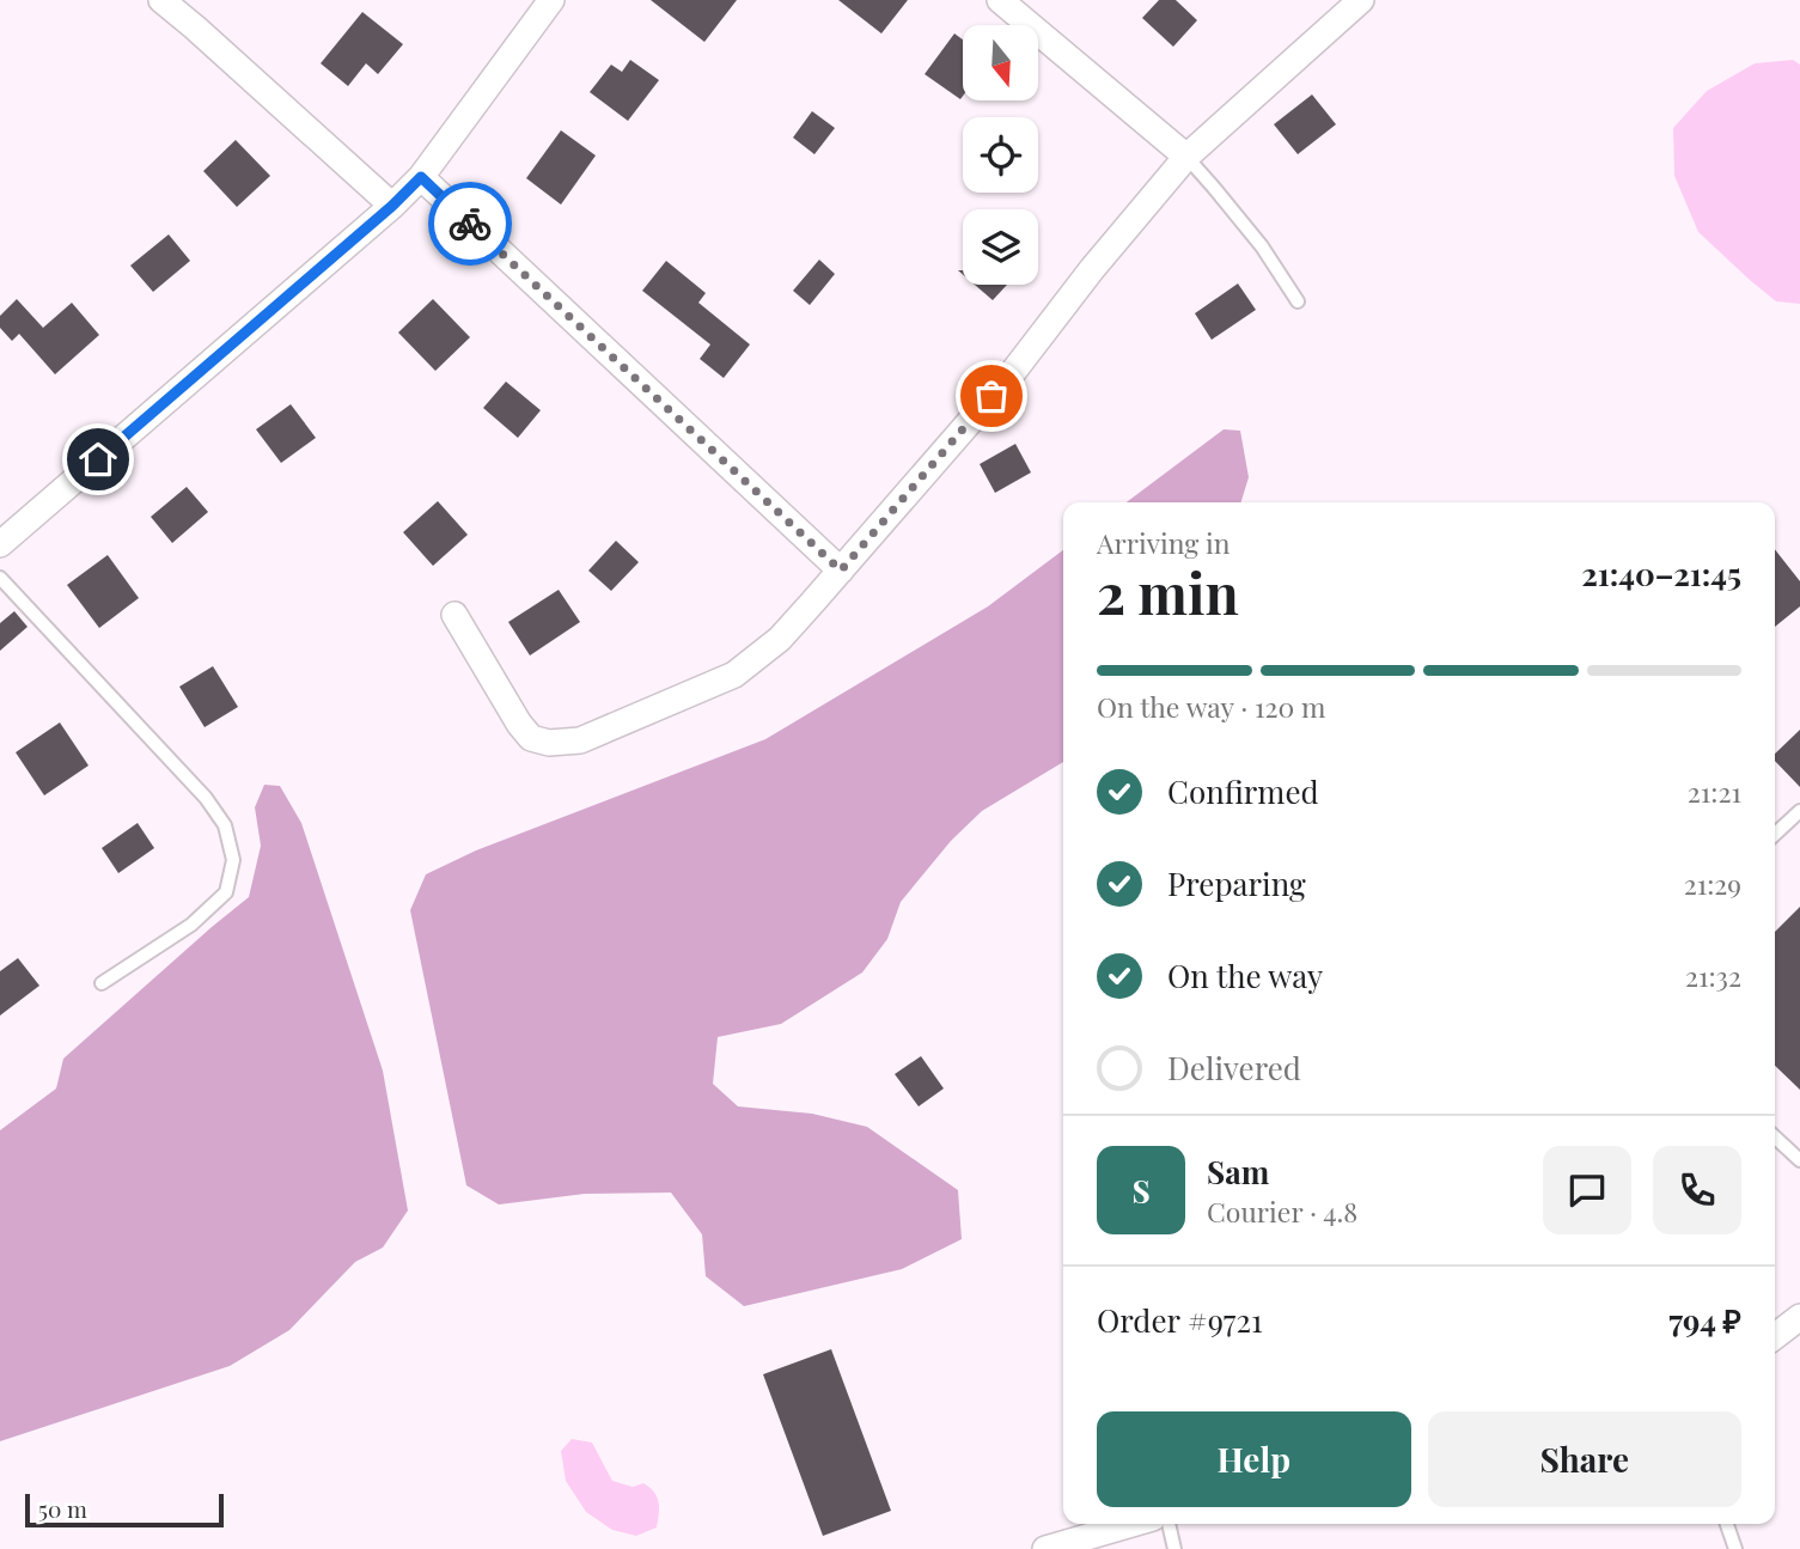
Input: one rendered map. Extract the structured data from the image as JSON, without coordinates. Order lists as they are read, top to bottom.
{
  "scale_bar": "50 m",
  "north": "bottom",
  "page": {
    "heading": ["2 min", "Arriving in", "21:40–21:45"],
    "panel": [
      "Sam",
      "Courier · 4.8",
      "Order #9721",
      "794 ₽"
    ],
    "bar": "On the way · 120 m",
    "list": [
      ["Confirmed", "21:21"],
      ["Preparing", "21:29"],
      ["On the way", "21:32"],
      "Delivered"
    ],
    "round": "S",
    "buttons": ["Help", "Share"],
    "scale": "50 m"
  }
}
